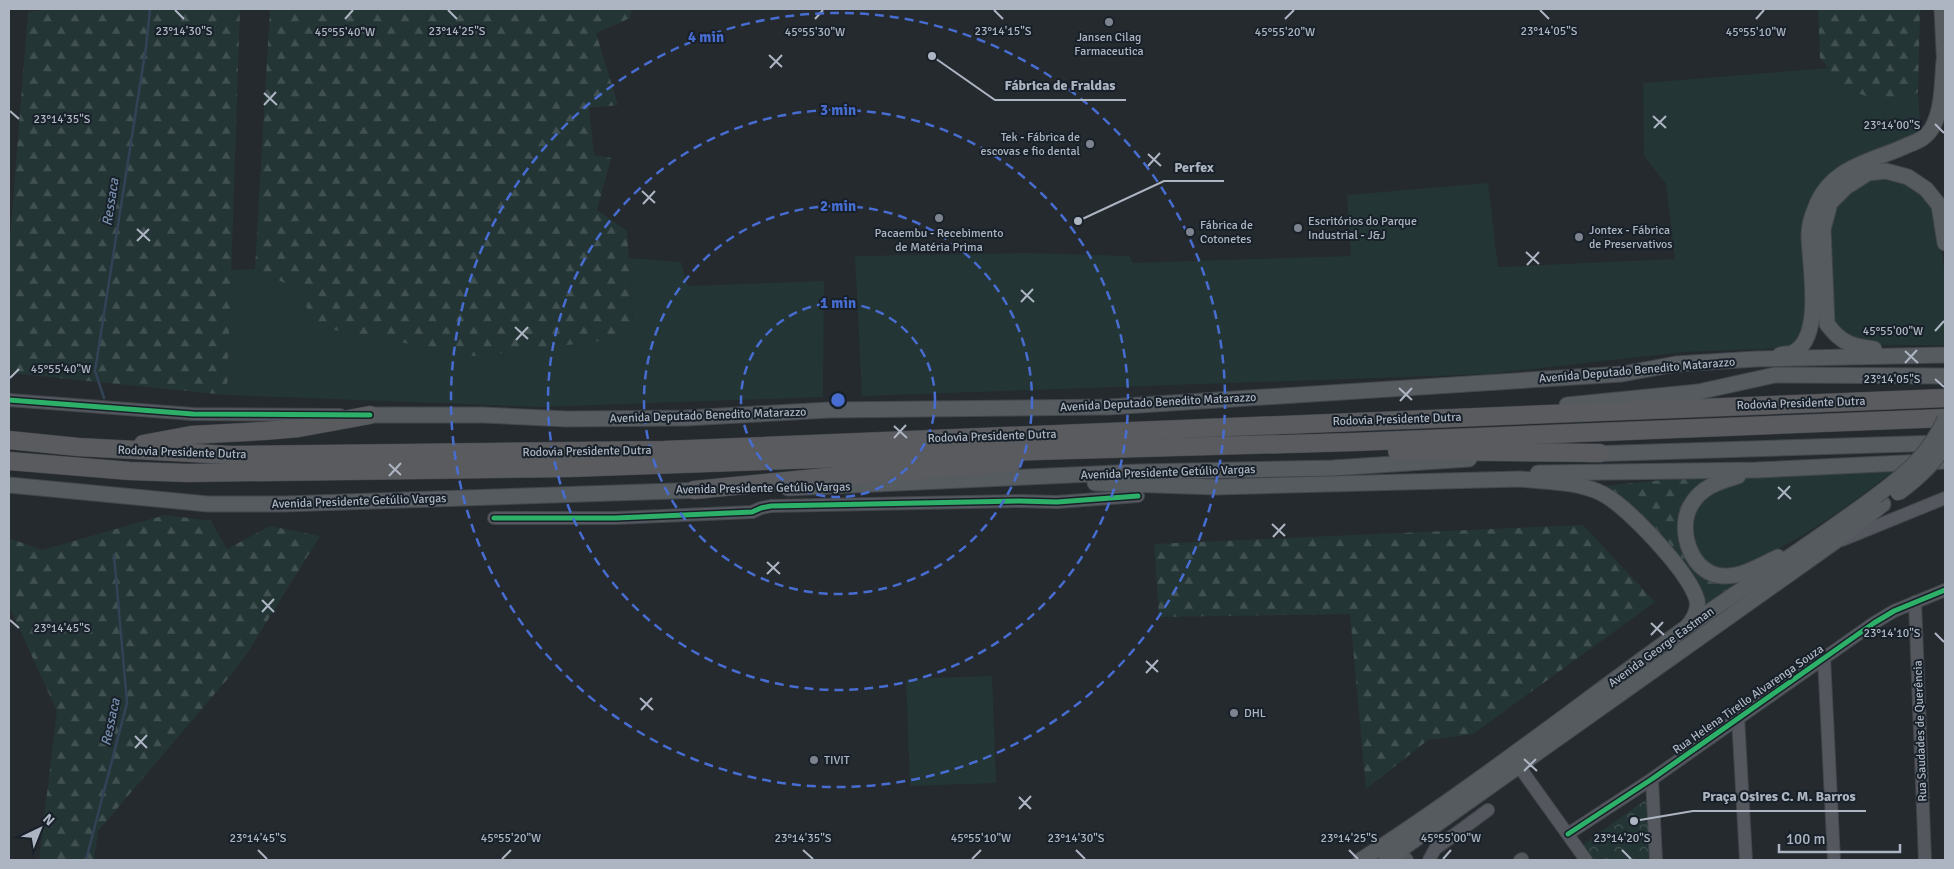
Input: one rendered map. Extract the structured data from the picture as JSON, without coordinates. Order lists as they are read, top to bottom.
{
  "streets": {
    "highway": ["Rodovia Presidente Dutra"],
    "main road": ["Avenida Deputado Benedito Matarazzo", "Avenida Presidente Getúlio Vargas", "Avenida George Eastman"],
    "street": ["Rua Helena Tirello Alvarenga Souza", "Rua Saudades de Querência"]
  },
  "crossings": [
    ["Rodovia Presidente Dutra", "Avenida George Eastman"],
    ["Rua Helena Tirello Alvarenga Souza", "Rua Saudades de Querência"]
  ],
  "water": ["Ressaca"],
  "places": [
    "Jansen Cilag Farmaceutica",
    "Fábrica de Fraldas",
    "Tek - Fábrica de escovas e fio dental",
    "Pacaembu - Recebimento de Matéria Prima",
    "Perfex",
    "Escritórios do Parque Industrial - J&J",
    "Fábrica de Cotonetes",
    "Jontex - Fábrica de Preservativos",
    "DHL",
    "TIVIT",
    "Praça Osires C. M. Barros"
  ],
  "scale_bar": "100 m",
  "north": "top right",
  "coordinates": [
    "23°14'30\"S",
    "23°14'25\"S",
    "23°14'15\"S",
    "23°14'05\"S",
    "45°55'40\"W",
    "45°55'30\"W",
    "45°55'20\"W",
    "45°55'10\"W",
    "23°14'35\"S",
    "23°14'00\"S",
    "45°55'00\"W",
    "23°14'45\"S",
    "23°14'10\"S",
    "23°14'20\"S"
  ],
  "rings": [
    "4 min",
    "3 min",
    "2 min",
    "1 min"
  ]
}
